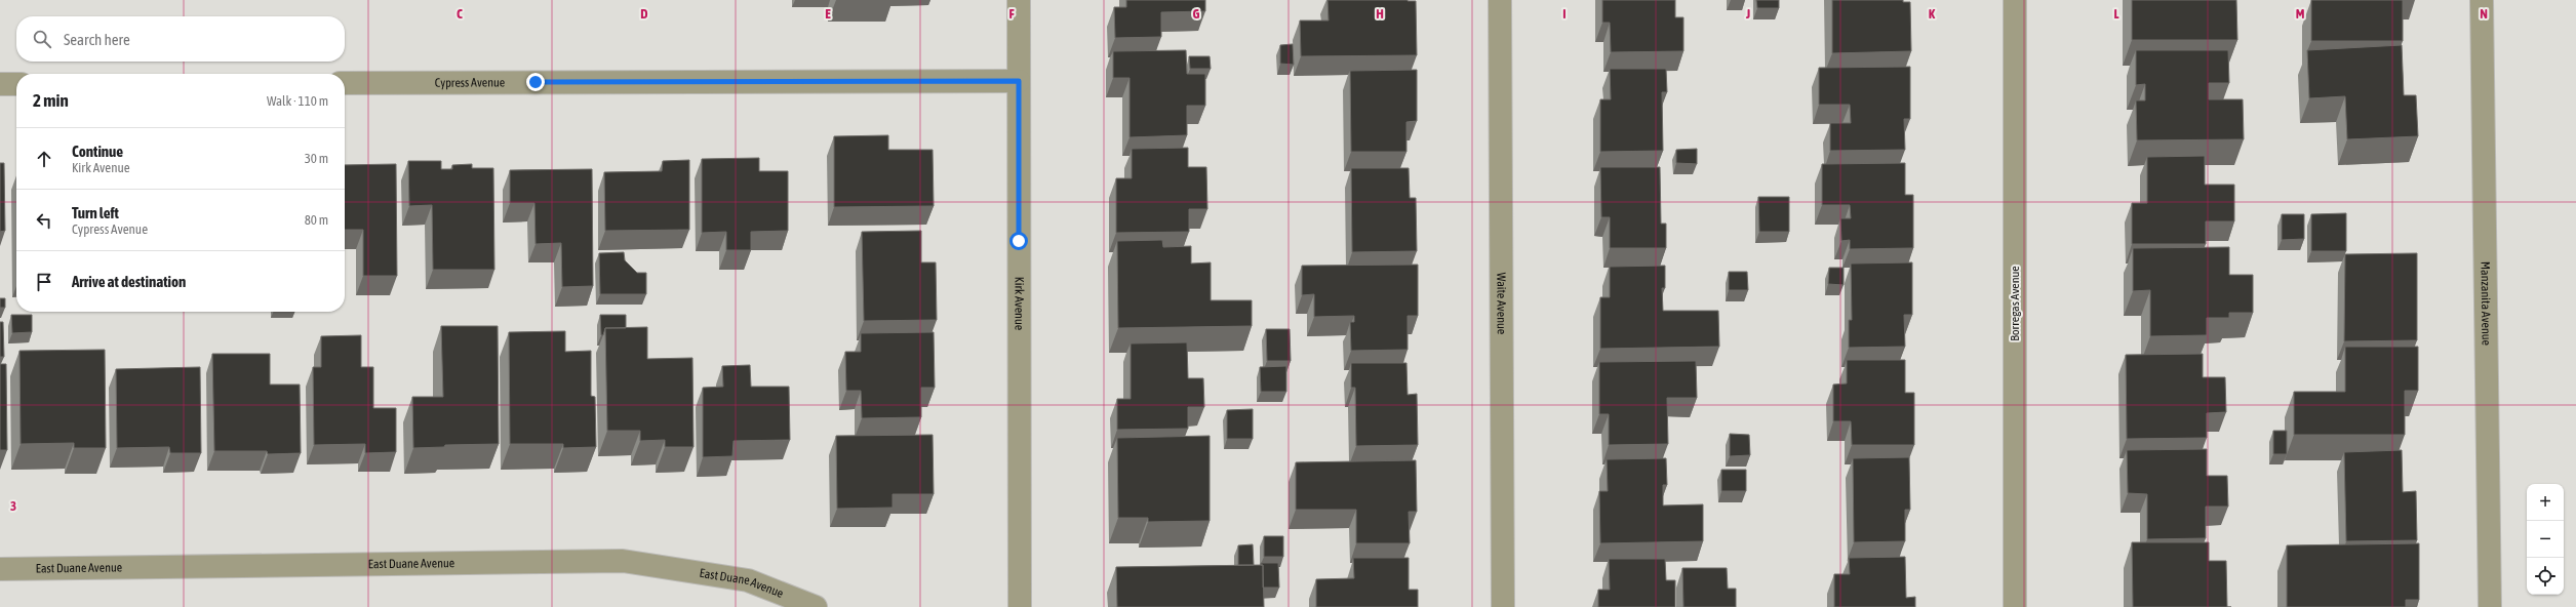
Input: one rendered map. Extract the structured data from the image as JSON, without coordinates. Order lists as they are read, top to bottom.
{
  "streets": {
    "street": [
      "Cypress Avenue",
      "Kirk Avenue",
      "Waite Avenue",
      "Borregas Avenue",
      "Manzanita Avenue",
      "East Duane Avenue"
    ]
  },
  "crossings": [
    ["Cypress Avenue", "Kirk Avenue"]
  ],
  "page": {
    "search": "Search here",
    "heading": ["2 min", "Walk · 110 m"],
    "list": [
      ["Continue", "Kirk Avenue", "30 m"],
      ["Turn left", "Cypress Avenue", "80 m"],
      "Arrive at destination"
    ],
    "map_buttons": ["+", "−"]
  },
  "grid": {
    "columns": [
      "C",
      "D",
      "E",
      "F",
      "G",
      "H",
      "I",
      "J",
      "K",
      "L",
      "M",
      "N"
    ],
    "rows": ["3"]
  }
}
